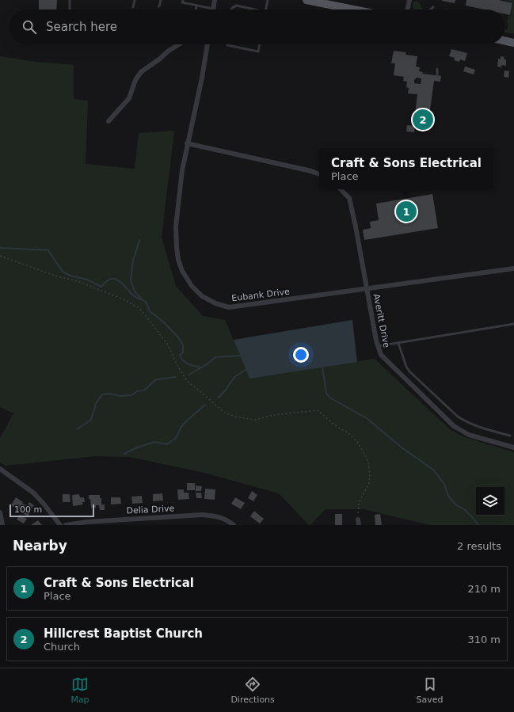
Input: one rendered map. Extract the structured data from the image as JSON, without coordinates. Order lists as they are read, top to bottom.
{
  "streets": {
    "street": ["Eubank Drive", "Averitt Drive", "Delia Drive"]
  },
  "crossings": [
    ["Eubank Drive", "Averitt Drive"]
  ],
  "scale_bar": "100 m",
  "page": {
    "search": "Search here",
    "pins": ["2", "1"],
    "popup": ["Craft & Sons Electrical", "Place"],
    "scale": "100 m",
    "heading": ["Nearby", "2 results"],
    "list": [
      {
        "mark": "1",
        "name": "Craft & Sons Electrical",
        "note": "Place",
        "value": "210 m"
      },
      {
        "mark": "2",
        "name": "Hillcrest Baptist Church",
        "note": "Church",
        "value": "310 m"
      }
    ],
    "nav": ["Map", "Directions", "Saved"]
  }
}
